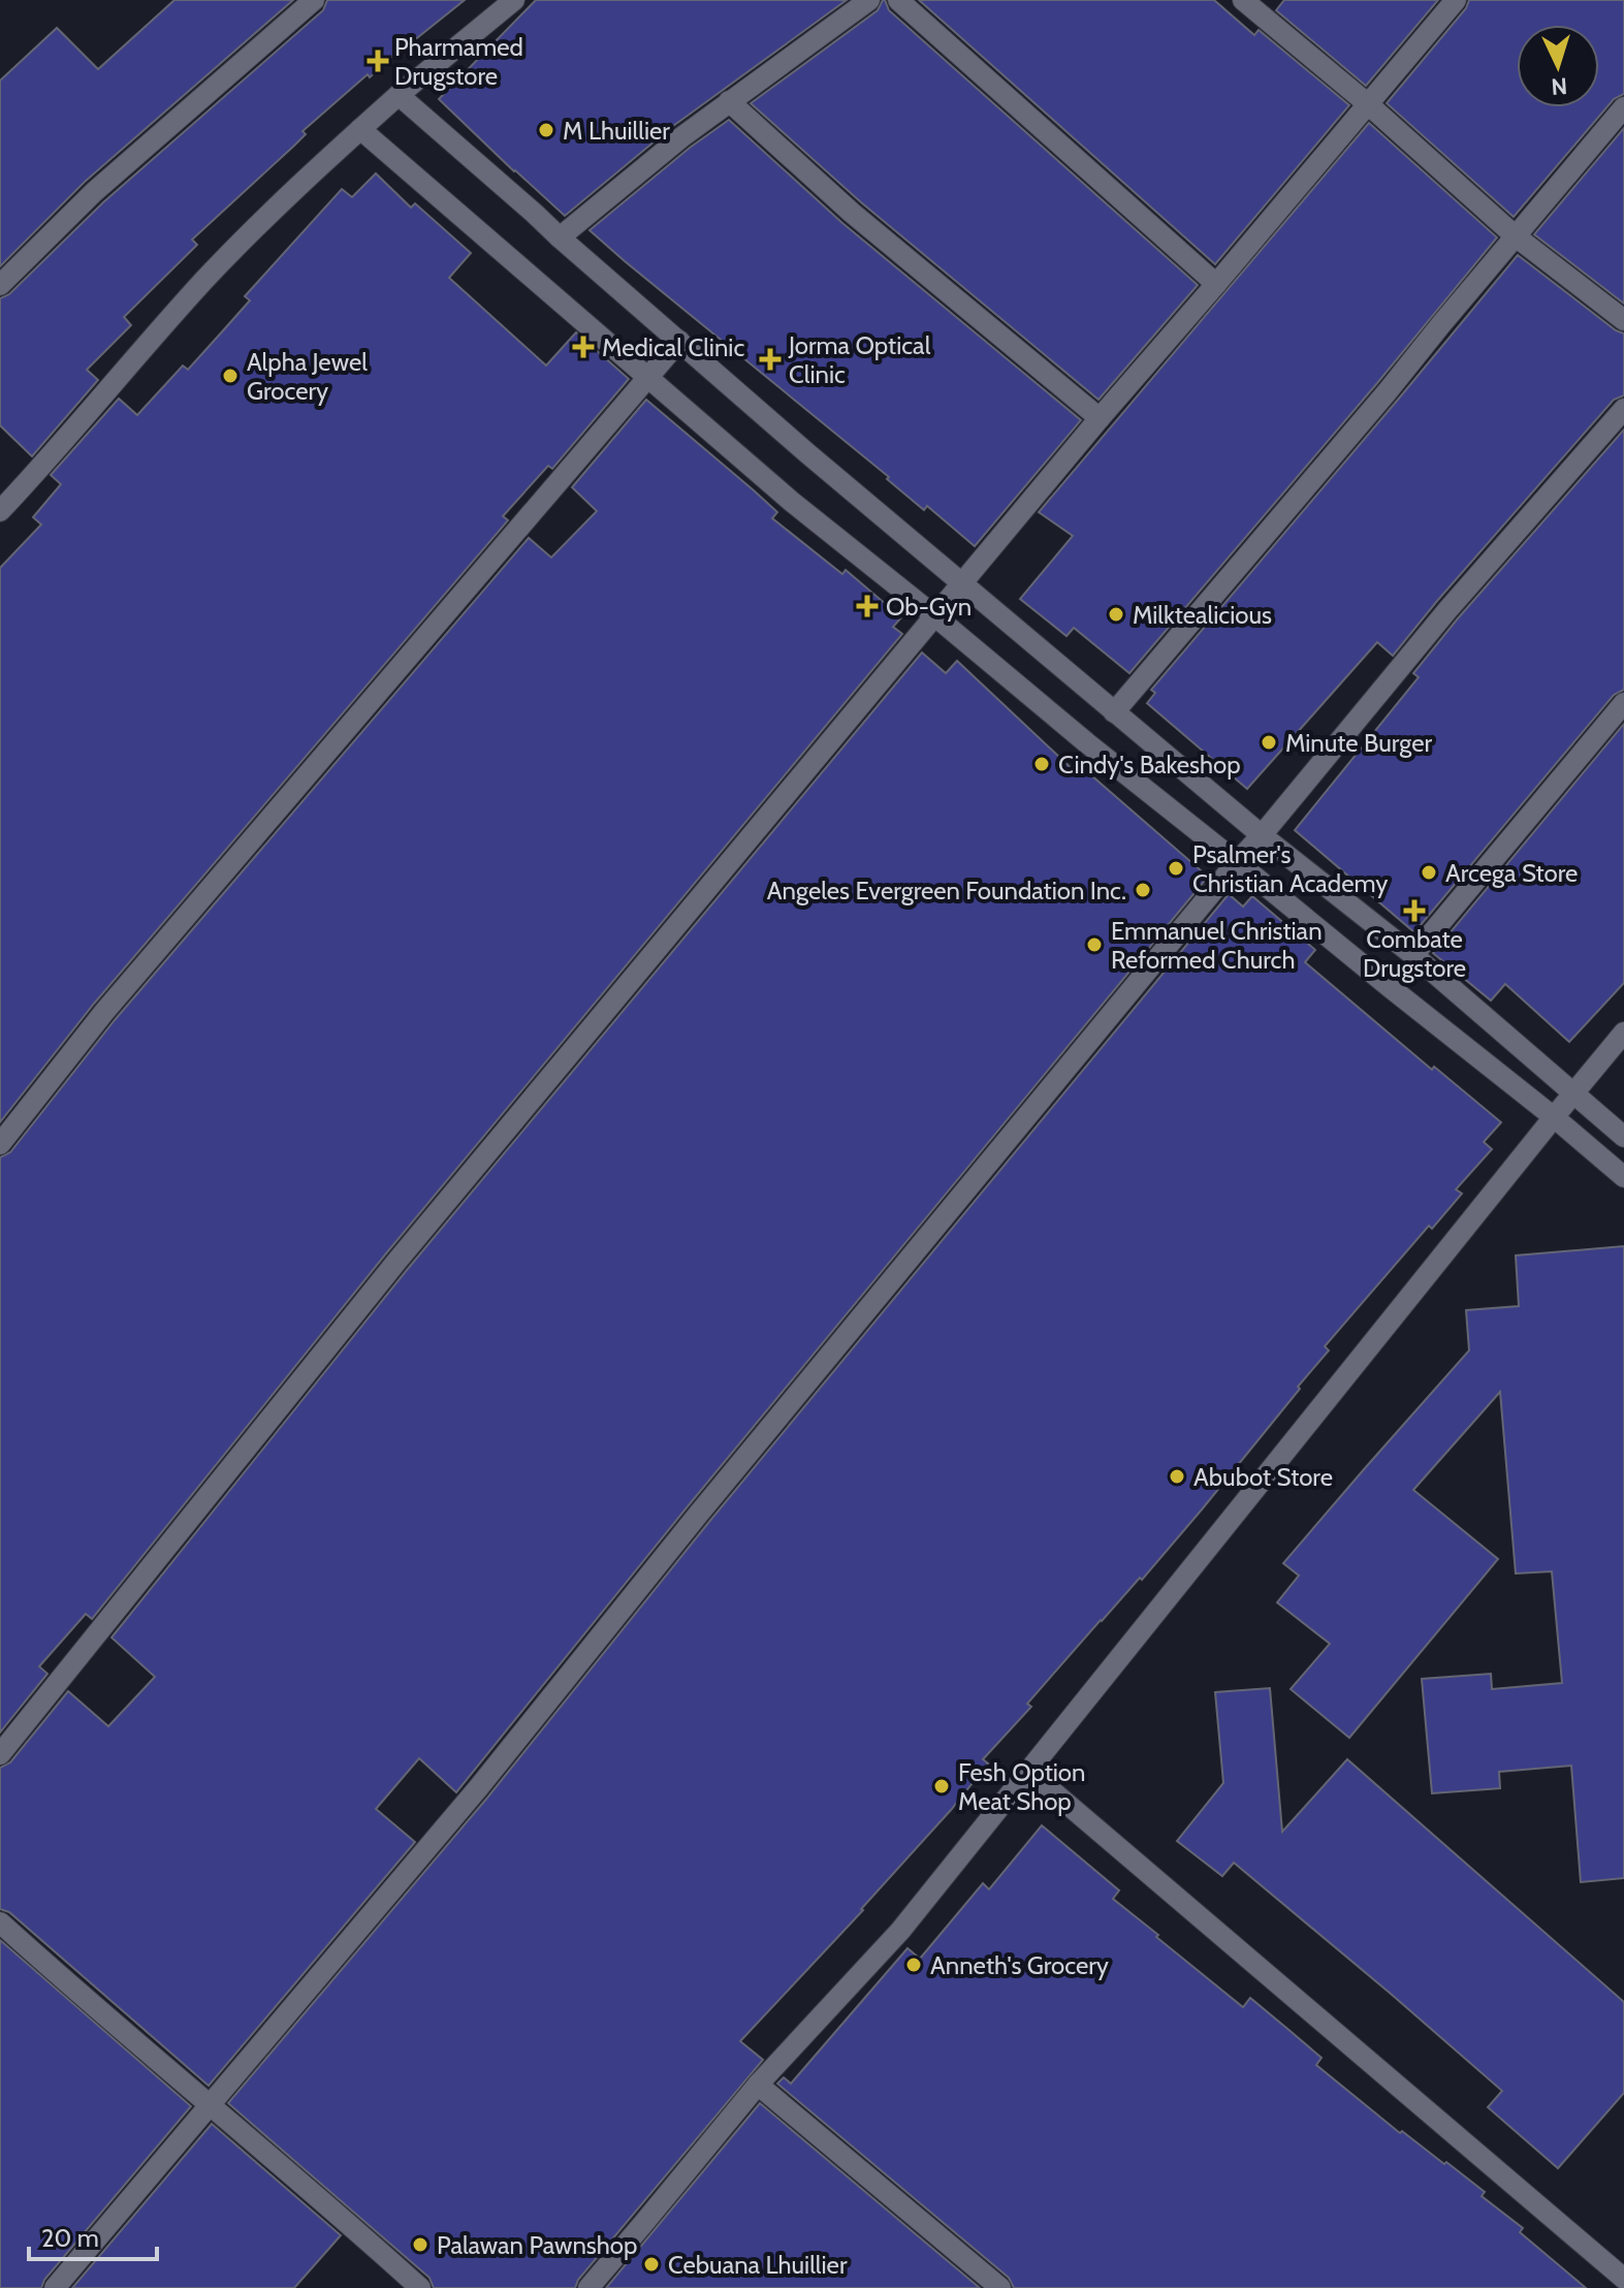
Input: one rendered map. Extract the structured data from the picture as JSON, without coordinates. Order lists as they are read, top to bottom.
{
  "places": {
    "health": [
      "Pharmamed Drugstore",
      "Medical Clinic",
      "Jorma Optical Clinic",
      "Ob-Gyn",
      "Combate Drugstore"
    ],
    "other": [
      "M Lhuillier",
      "Alpha Jewel Grocery",
      "Milktealicious",
      "Minute Burger",
      "Cindy's Bakeshop",
      "Psalmer's Christian Academy",
      "Arcega Store",
      "Angeles Evergreen Foundation Inc.",
      "Emmanuel Christian Reformed Church",
      "Abubot Store",
      "Fesh Option Meat Shop",
      "Anneth's Grocery",
      "Palawan Pawnshop",
      "Cebuana Lhuillier"
    ]
  },
  "scale_bar": "20 m",
  "north": "bottom"
}
